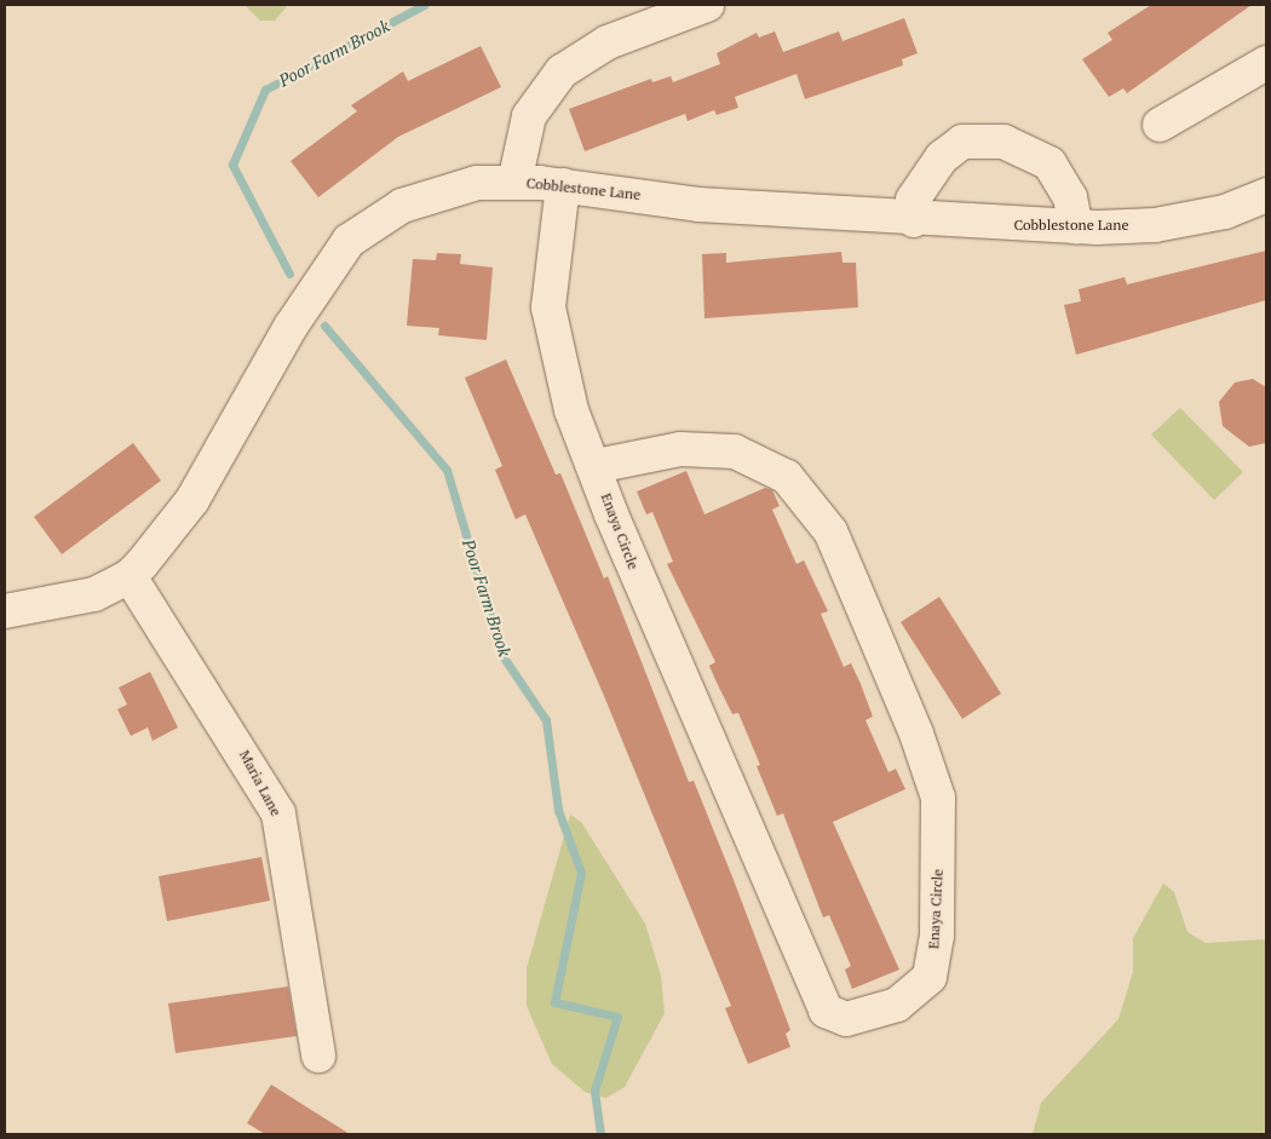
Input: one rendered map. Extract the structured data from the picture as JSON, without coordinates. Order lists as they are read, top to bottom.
{
  "streets": {
    "street": ["Cobblestone Lane", "Enaya Circle", "Maria Lane"]
  },
  "crossings": [
    ["Cobblestone Lane", "Enaya Circle"],
    ["Cobblestone Lane", "Maria Lane"]
  ],
  "water": ["Poor Farm Brook"]
}
